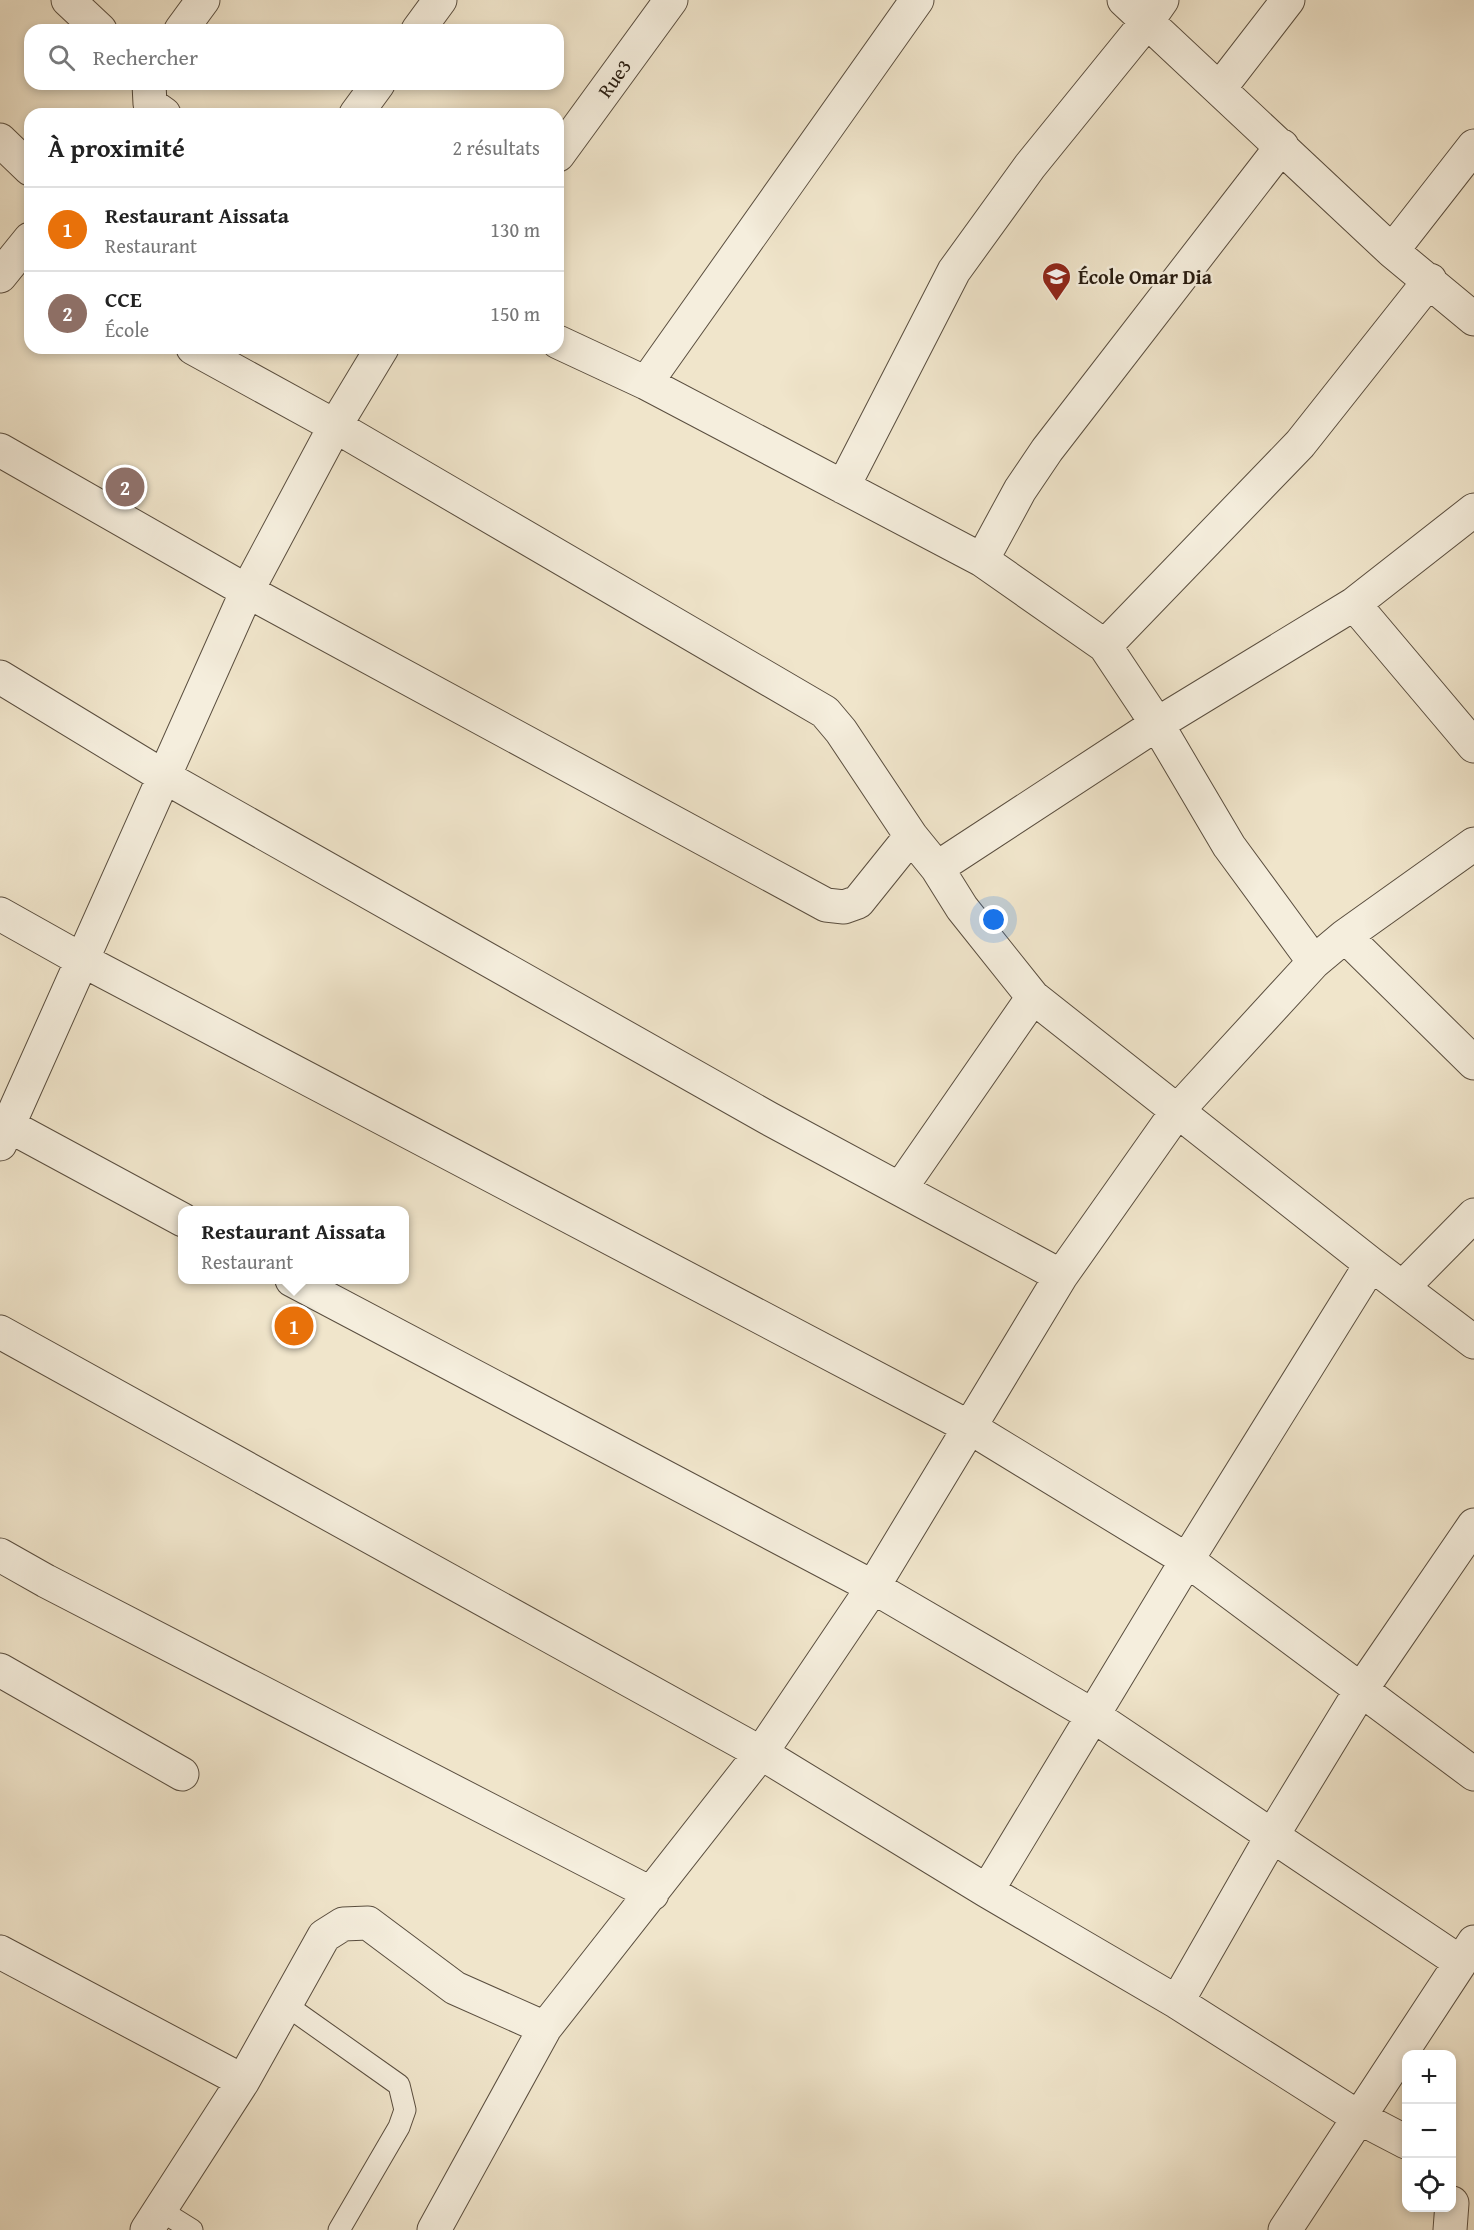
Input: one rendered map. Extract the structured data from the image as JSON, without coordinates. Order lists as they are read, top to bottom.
{
  "streets": {
    "street": ["Rue3"]
  },
  "places": {
    "school or university": ["École Omar Dia"]
  },
  "page": {
    "search": "Rechercher",
    "heading": ["À proximité", "2 résultats"],
    "list": [
      {
        "mark": "1",
        "name": "Restaurant Aissata",
        "note": "Restaurant",
        "value": "130 m"
      },
      {
        "mark": "2",
        "name": "CCE",
        "note": "École",
        "value": "150 m"
      }
    ],
    "pins": ["2", "1"],
    "popup": ["Restaurant Aissata", "Restaurant"],
    "map_buttons": ["+", "−"]
  }
}
